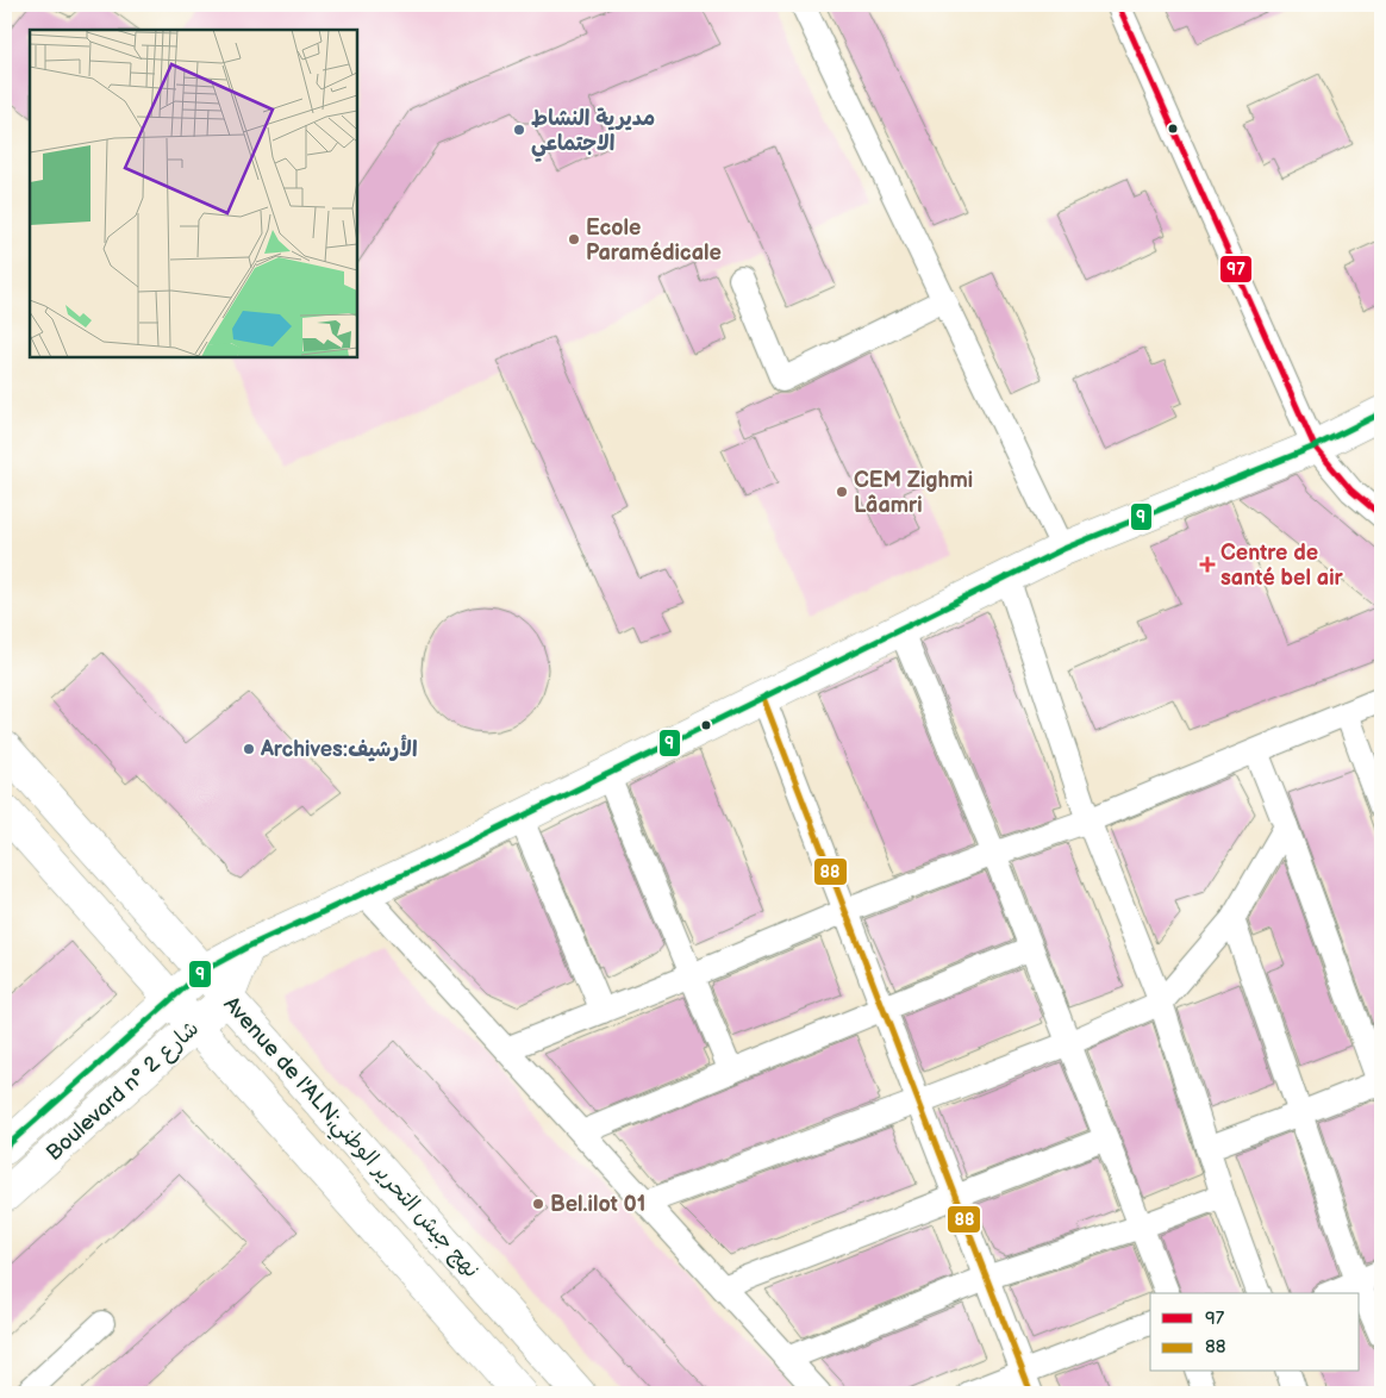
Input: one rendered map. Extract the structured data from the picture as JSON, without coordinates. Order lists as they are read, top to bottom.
{
  "streets": {
    "main road": ["Boulevard n° شارع 2", "Avenue de l'ALN;نهج جيش التحرير الوطني"]
  },
  "crossings": [
    ["Boulevard n° شارع 2", "Avenue de l'ALN;نهج جيش التحرير الوطني"]
  ],
  "places": {
    "other": [
      "مديرية النشاط الاجتماعي",
      "Ecole Paramédicale",
      "CEM Zighmi Lâamri",
      "Archives:الأرشيف",
      "Bel.ilot 01"
    ],
    "health": ["Centre de santé bel air"]
  },
  "lines": ["transit line 97", "transit line 9", "transit line 88"],
  "legend": ["97", "88"]
}
